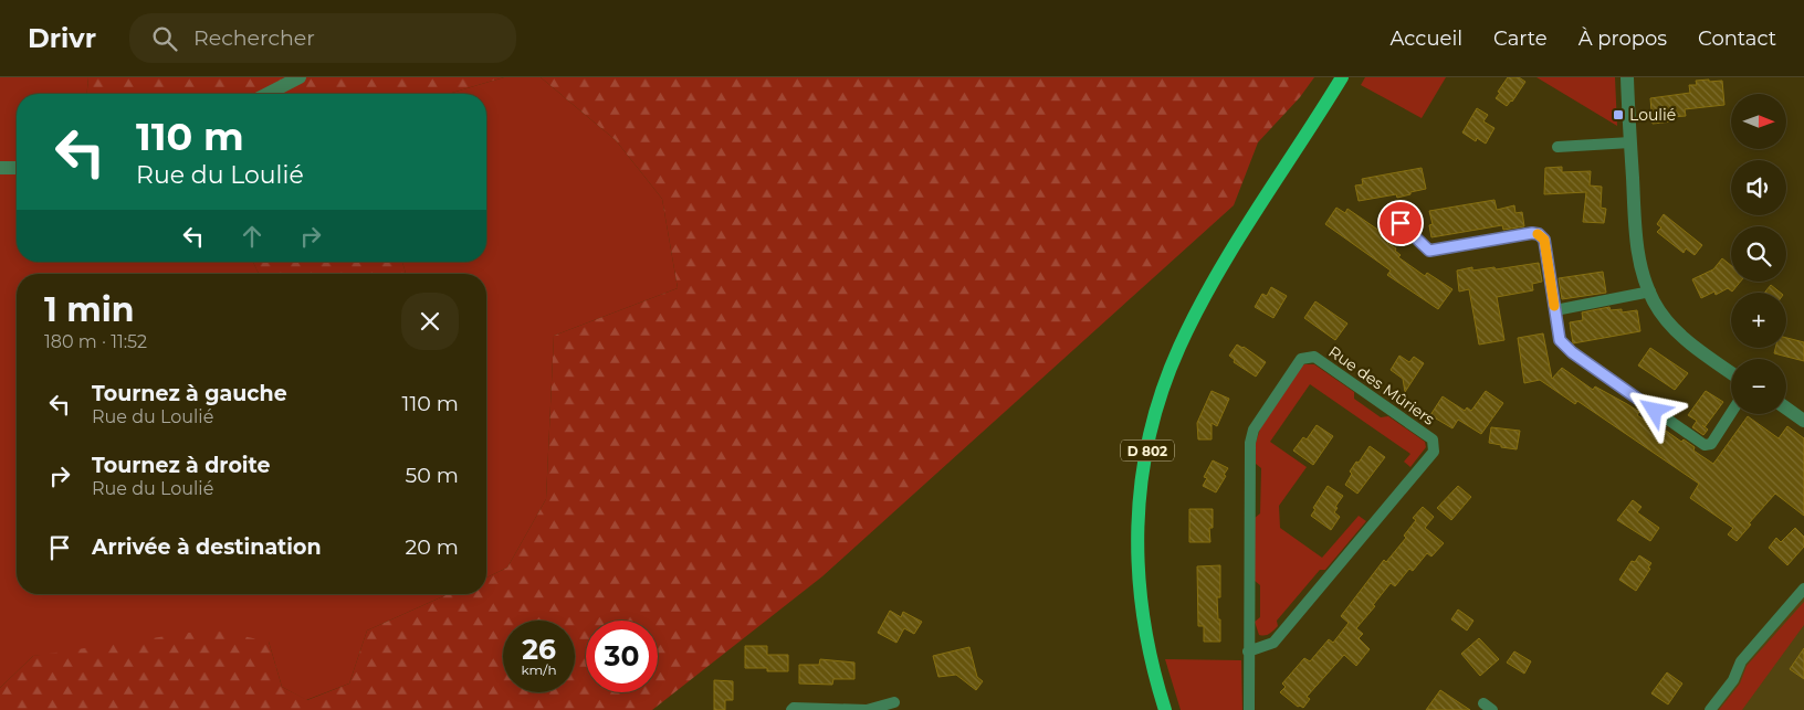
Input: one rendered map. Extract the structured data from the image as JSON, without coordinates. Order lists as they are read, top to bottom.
{
  "streets": {
    "main road": ["D 802"],
    "street": ["Rue des Mûriers"]
  },
  "places": {
    "transit": ["Loulié"]
  },
  "north": "right",
  "page": {
    "header": "Drivr",
    "search": "Rechercher",
    "nav": [
      "Accueil",
      "Carte",
      "À propos",
      "Contact"
    ],
    "map_buttons": ["+", "−"],
    "turn": ["110 m", "Rue du Loulié"],
    "heading": ["1 min", "180 m · 11:52"],
    "list": [
      {
        "name": "Tournez à gauche",
        "note": "Rue du Loulié",
        "value": "110 m"
      },
      {
        "name": "Tournez à droite",
        "note": "Rue du Loulié",
        "value": "50 m"
      },
      {
        "name": "Arrivée à destination",
        "value": "20 m"
      }
    ],
    "speed": "26 km/h",
    "limit": "30"
  }
}
